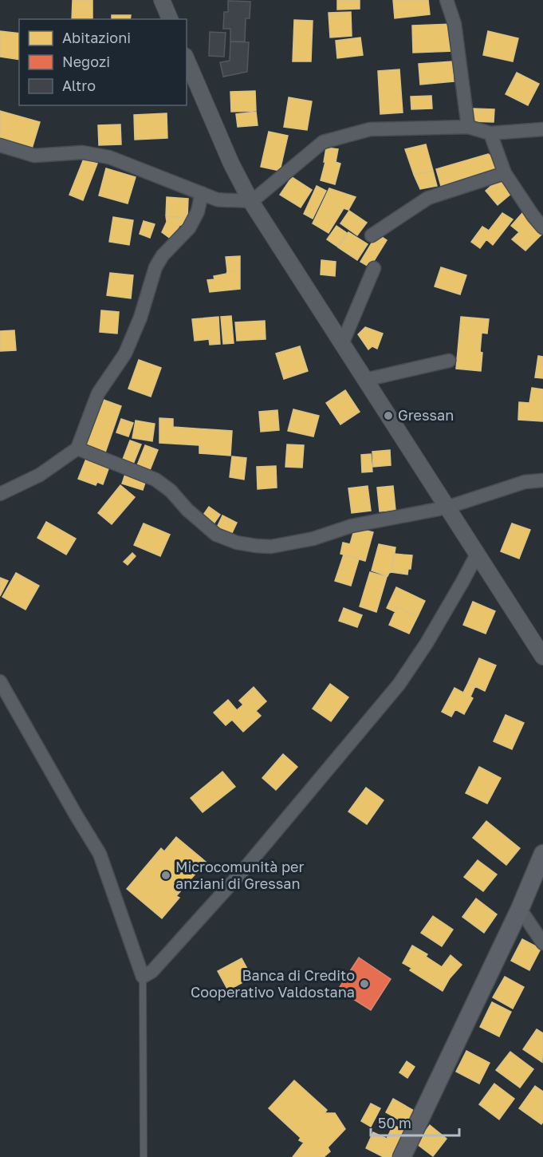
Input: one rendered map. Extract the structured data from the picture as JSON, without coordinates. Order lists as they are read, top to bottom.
{
  "places": ["Gressan", "Microcomunità per anziani di Gressan", "Banca di Credito Cooperativo Valdostana"],
  "legend": ["Abitazioni", "Negozi", "Altro"],
  "scale_bar": "50 m"
}
